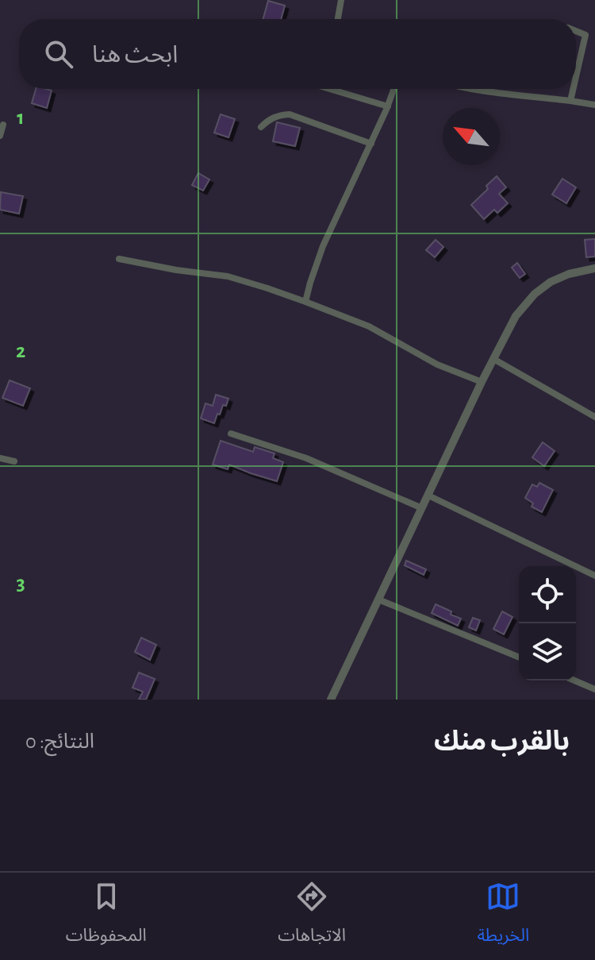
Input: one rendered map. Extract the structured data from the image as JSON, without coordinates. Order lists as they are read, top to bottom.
{
  "north": "top left",
  "page": {
    "search": "ابحث هنا",
    "heading": ["بالقرب منك", "النتائج: 0"],
    "nav": ["الخريطة", "الاتجاهات", "المحفوظات"]
  },
  "grid": {
    "rows": ["1", "2", "3"]
  }
}
